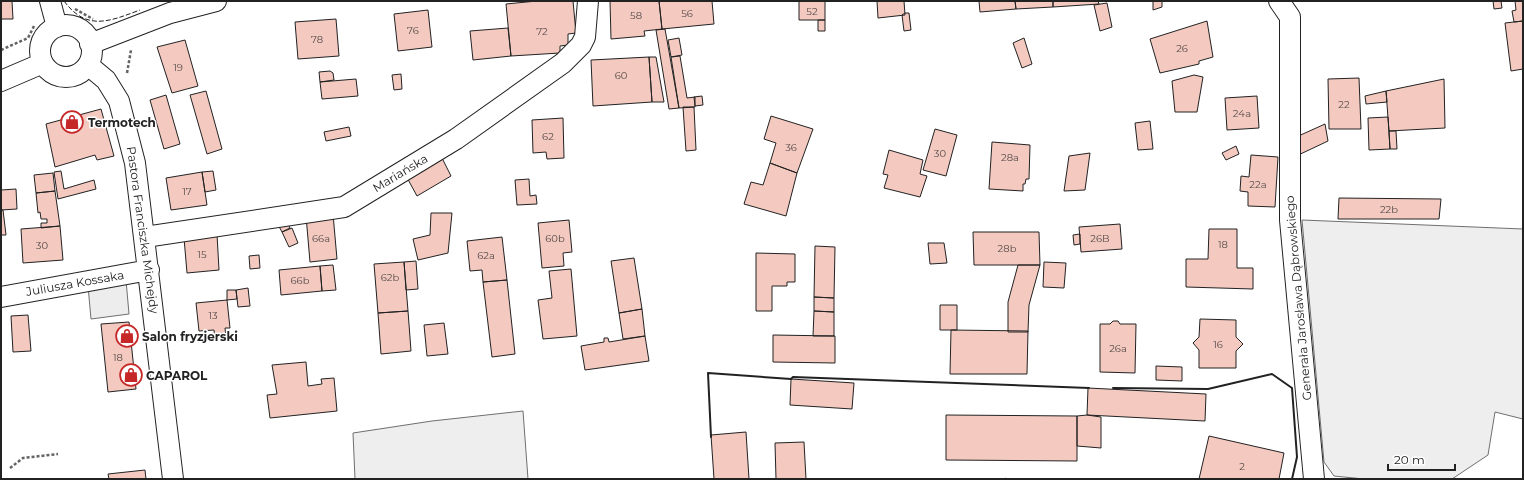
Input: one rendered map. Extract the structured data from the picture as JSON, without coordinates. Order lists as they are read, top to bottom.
{
  "streets": {
    "street": [
      "Mariańska",
      "Pastora Franciszka Michejdy",
      "Juliusza Kossaka",
      "Generała Jarosława Dąbrowskiego"
    ]
  },
  "crossings": [
    ["Mariańska", "Pastora Franciszka Michejdy"],
    ["Pastora Franciszka Michejdy", "Juliusza Kossaka"]
  ],
  "places": {
    "shop": ["Termotech", "Salon fryzjerski", "CAPAROL"]
  },
  "house_numbers": [
    "52",
    "56",
    "58",
    "76",
    "72",
    "78",
    "26",
    "19",
    "60",
    "22",
    "24a",
    "62",
    "36",
    "30",
    "28a",
    "22a",
    "17",
    "22b",
    "66a",
    "60b",
    "26B",
    "18",
    "30",
    "28b",
    "15",
    "62a",
    "62b",
    "66b",
    "13",
    "16",
    "26a",
    "18",
    "2"
  ],
  "scale_bar": "20 m"
}
